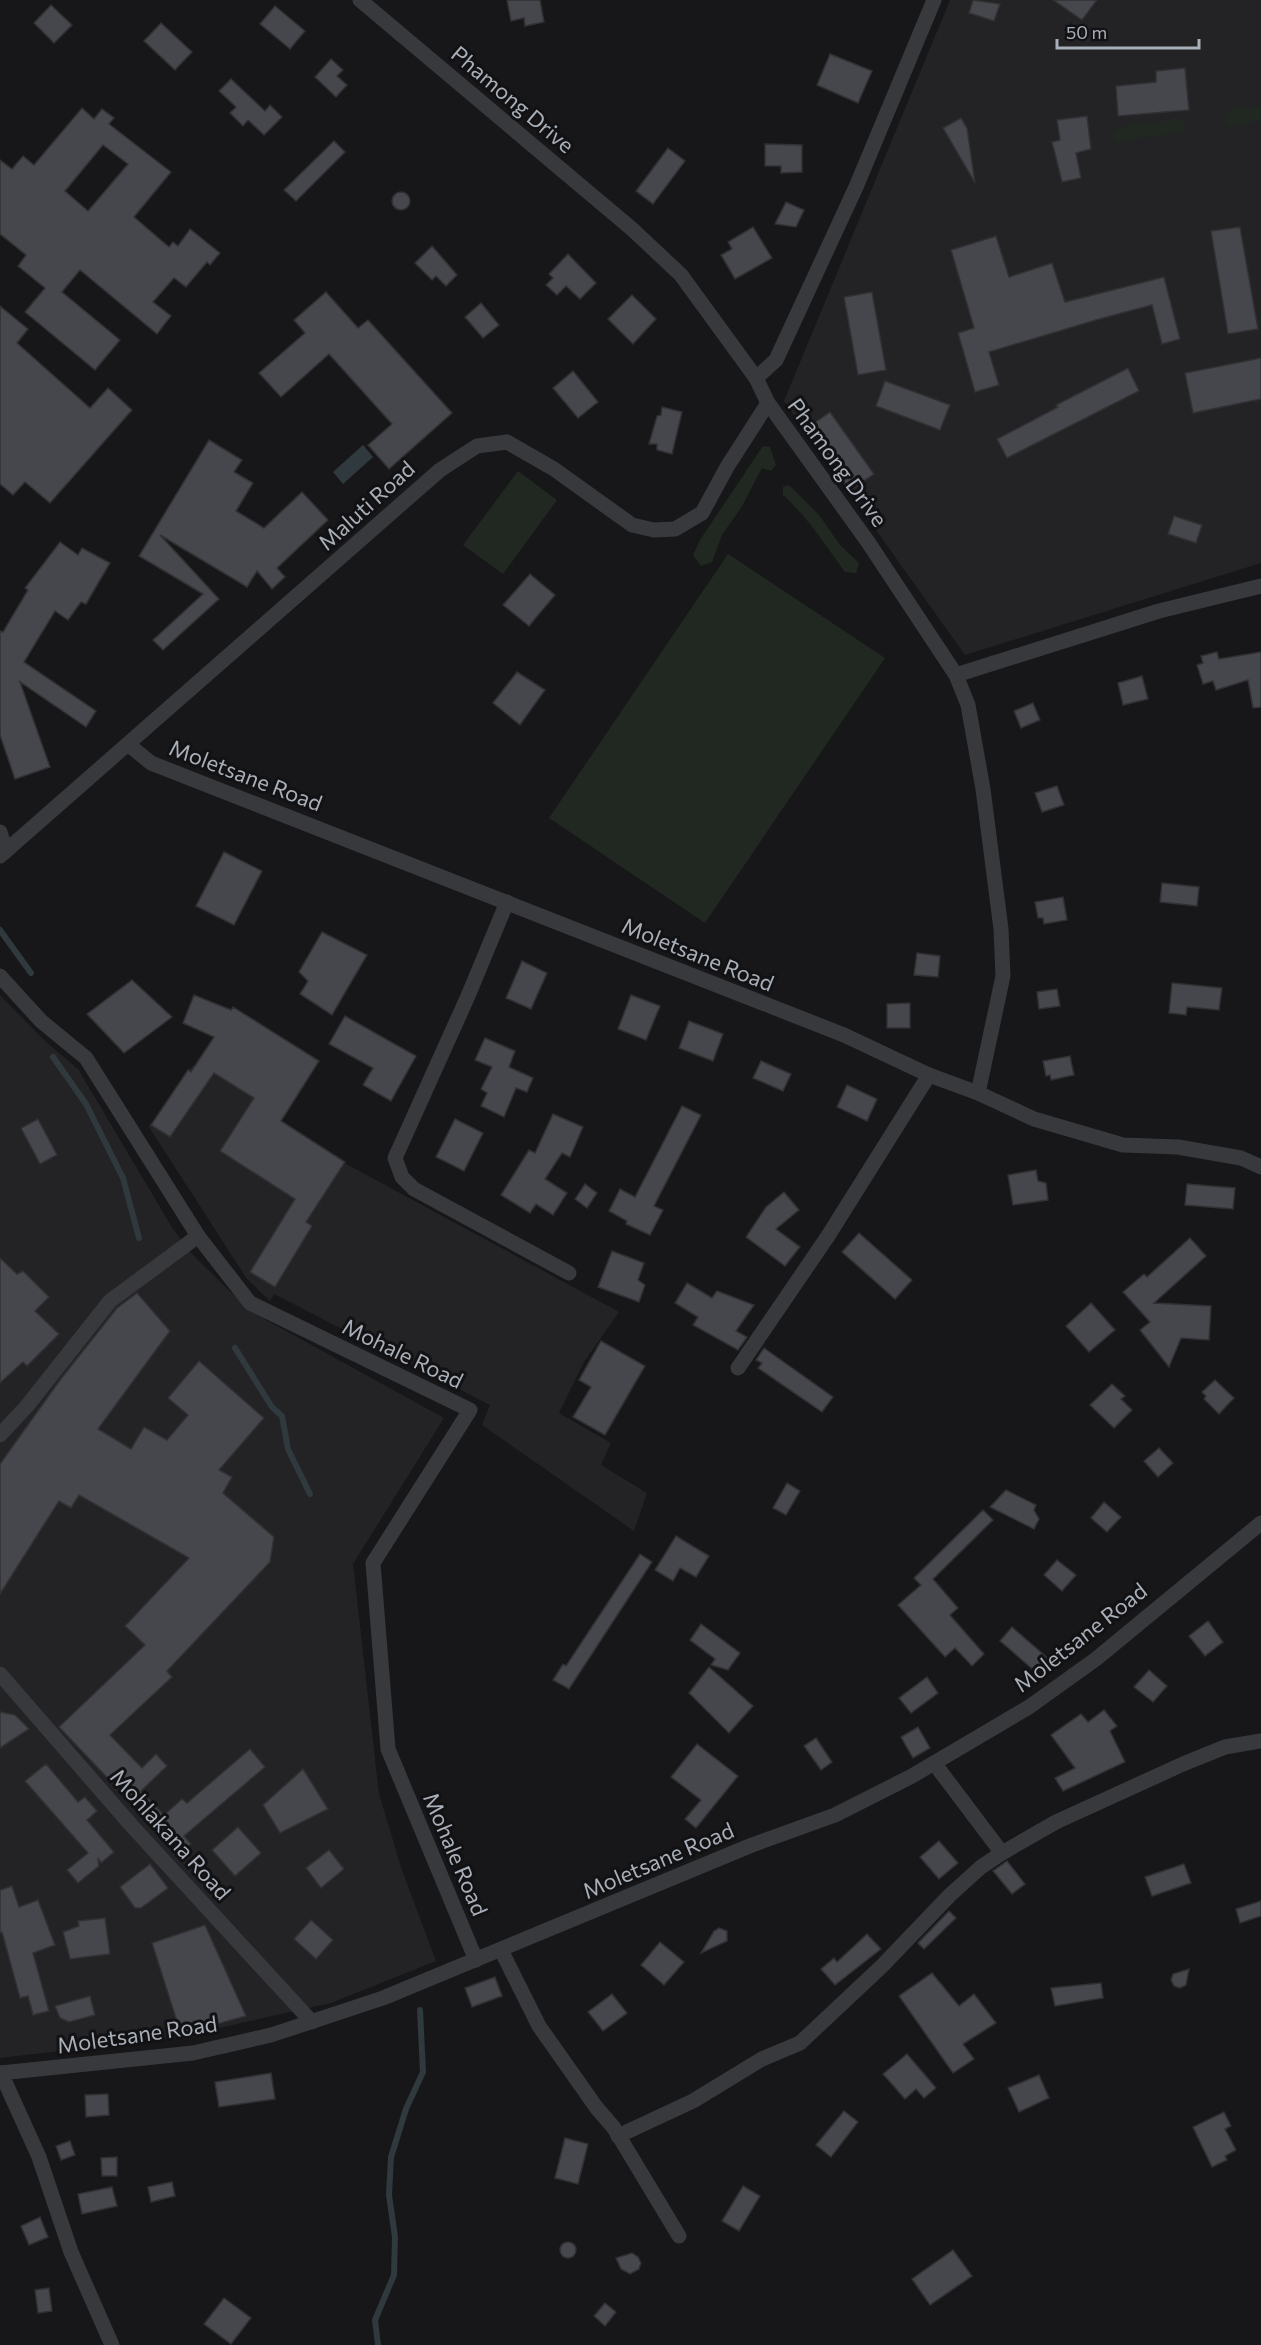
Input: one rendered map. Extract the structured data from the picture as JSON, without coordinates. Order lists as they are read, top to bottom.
{
  "streets": {
    "street": [
      "Phamong Drive",
      "Maluti Road",
      "Moletsane Road",
      "Mohale Road",
      "Mohlakana Road"
    ]
  },
  "crossings": [
    ["Phamong Drive", "Maluti Road"],
    ["Phamong Drive", "Moletsane Road"],
    ["Maluti Road", "Moletsane Road"],
    ["Moletsane Road", "Mohale Road"],
    ["Moletsane Road", "Mohlakana Road"]
  ],
  "scale_bar": "50 m"
}
